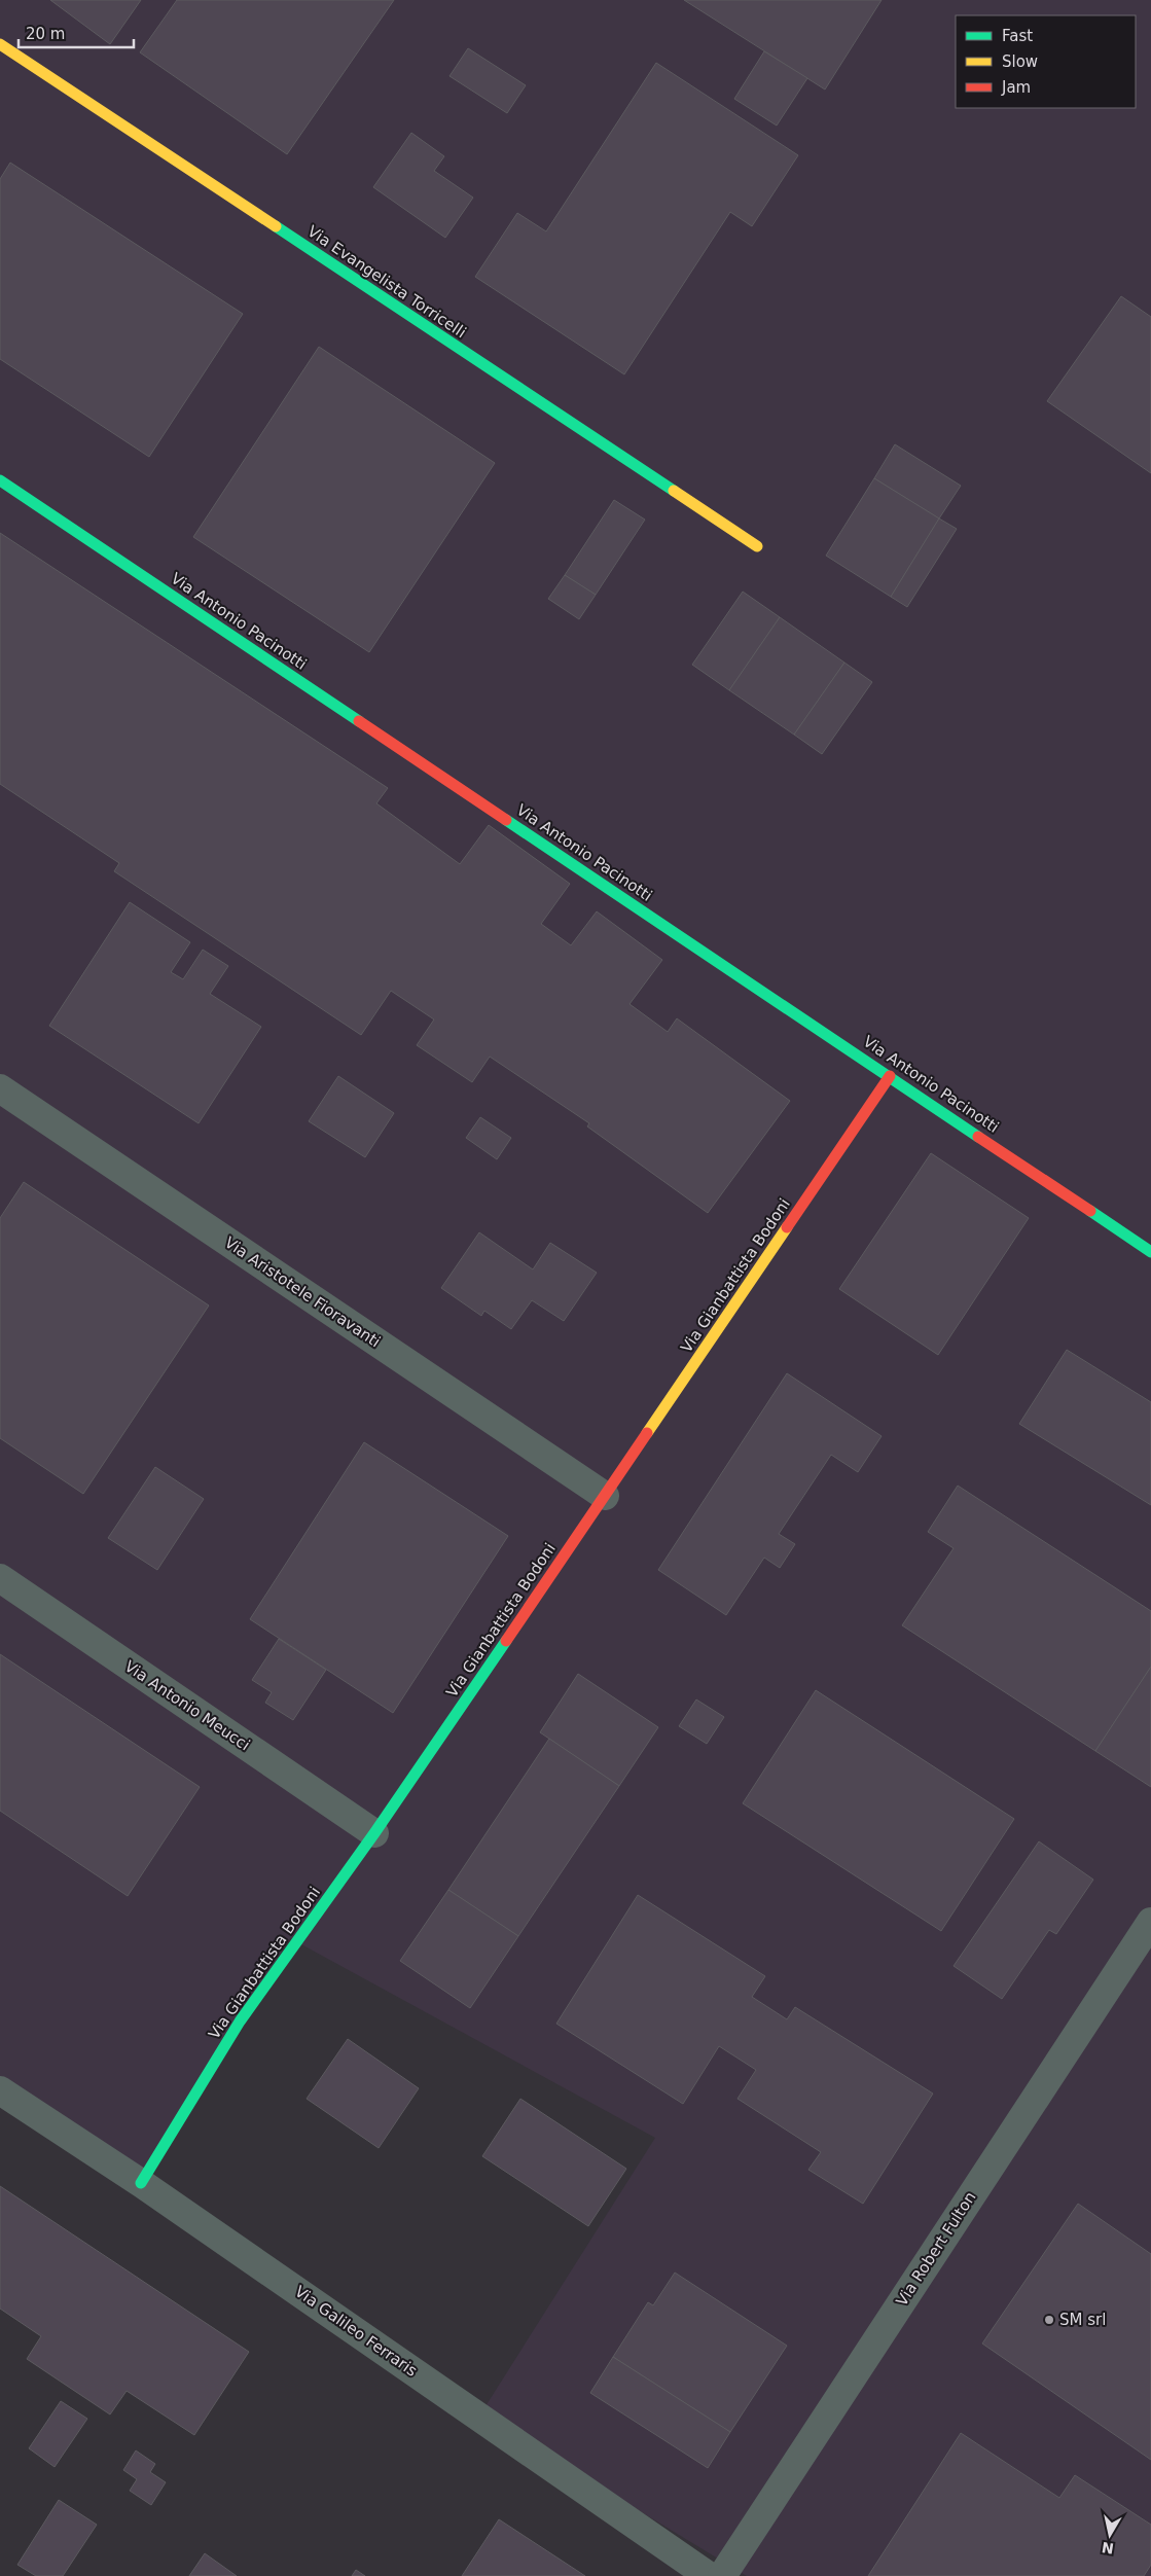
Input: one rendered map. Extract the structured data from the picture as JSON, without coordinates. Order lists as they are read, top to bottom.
{
  "streets": {
    "street": [
      "Via Evangelista Torricelli",
      "Via Antonio Pacinotti",
      "Via Gianbattista Bodoni",
      "Via Aristotele Fioravanti",
      "Via Antonio Meucci",
      "Via Robert Fulton",
      "Via Galileo Ferraris"
    ]
  },
  "crossings": [
    ["Via Antonio Pacinotti", "Via Gianbattista Bodoni"],
    ["Via Gianbattista Bodoni", "Via Aristotele Fioravanti"],
    ["Via Gianbattista Bodoni", "Via Antonio Meucci"],
    ["Via Gianbattista Bodoni", "Via Galileo Ferraris"]
  ],
  "places": ["SM srl"],
  "legend": ["Fast", "Slow", "Jam"],
  "scale_bar": "20 m",
  "north": "bottom"
}
